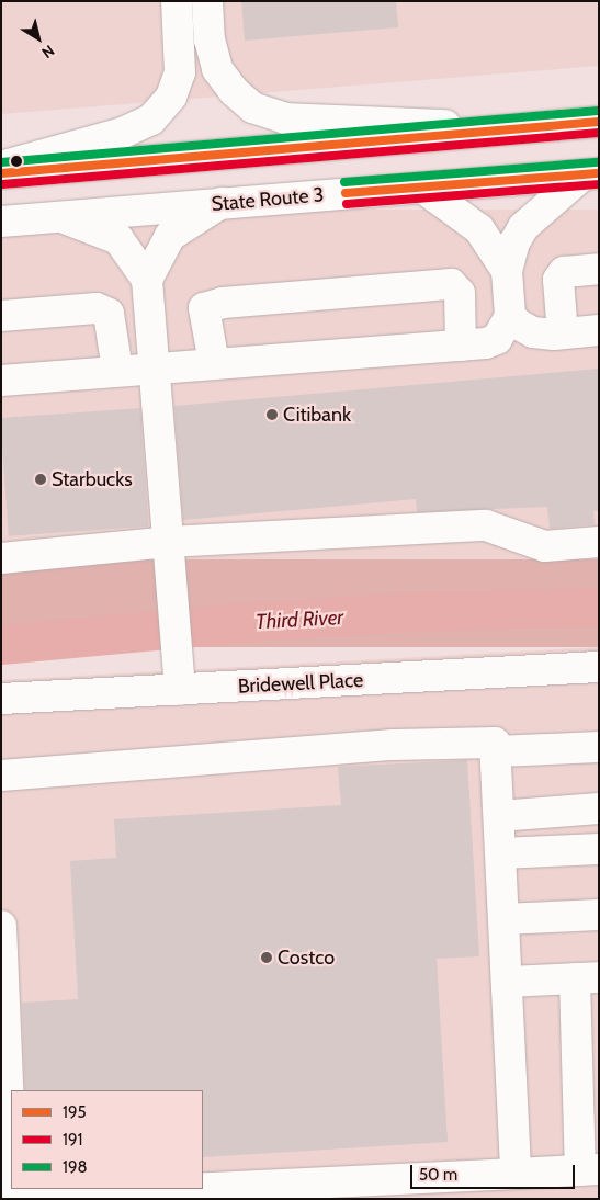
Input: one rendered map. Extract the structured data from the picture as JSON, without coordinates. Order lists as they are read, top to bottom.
{
  "streets": {
    "main road": ["State Route 3", "Bridewell Place"]
  },
  "water": ["Third River"],
  "places": ["Citibank", "Starbucks", "Costco"],
  "lines": ["transit line 198", "transit line 195", "transit line 191"],
  "legend": ["195", "191", "198"],
  "scale_bar": "50 m",
  "north": "bottom right"
}
